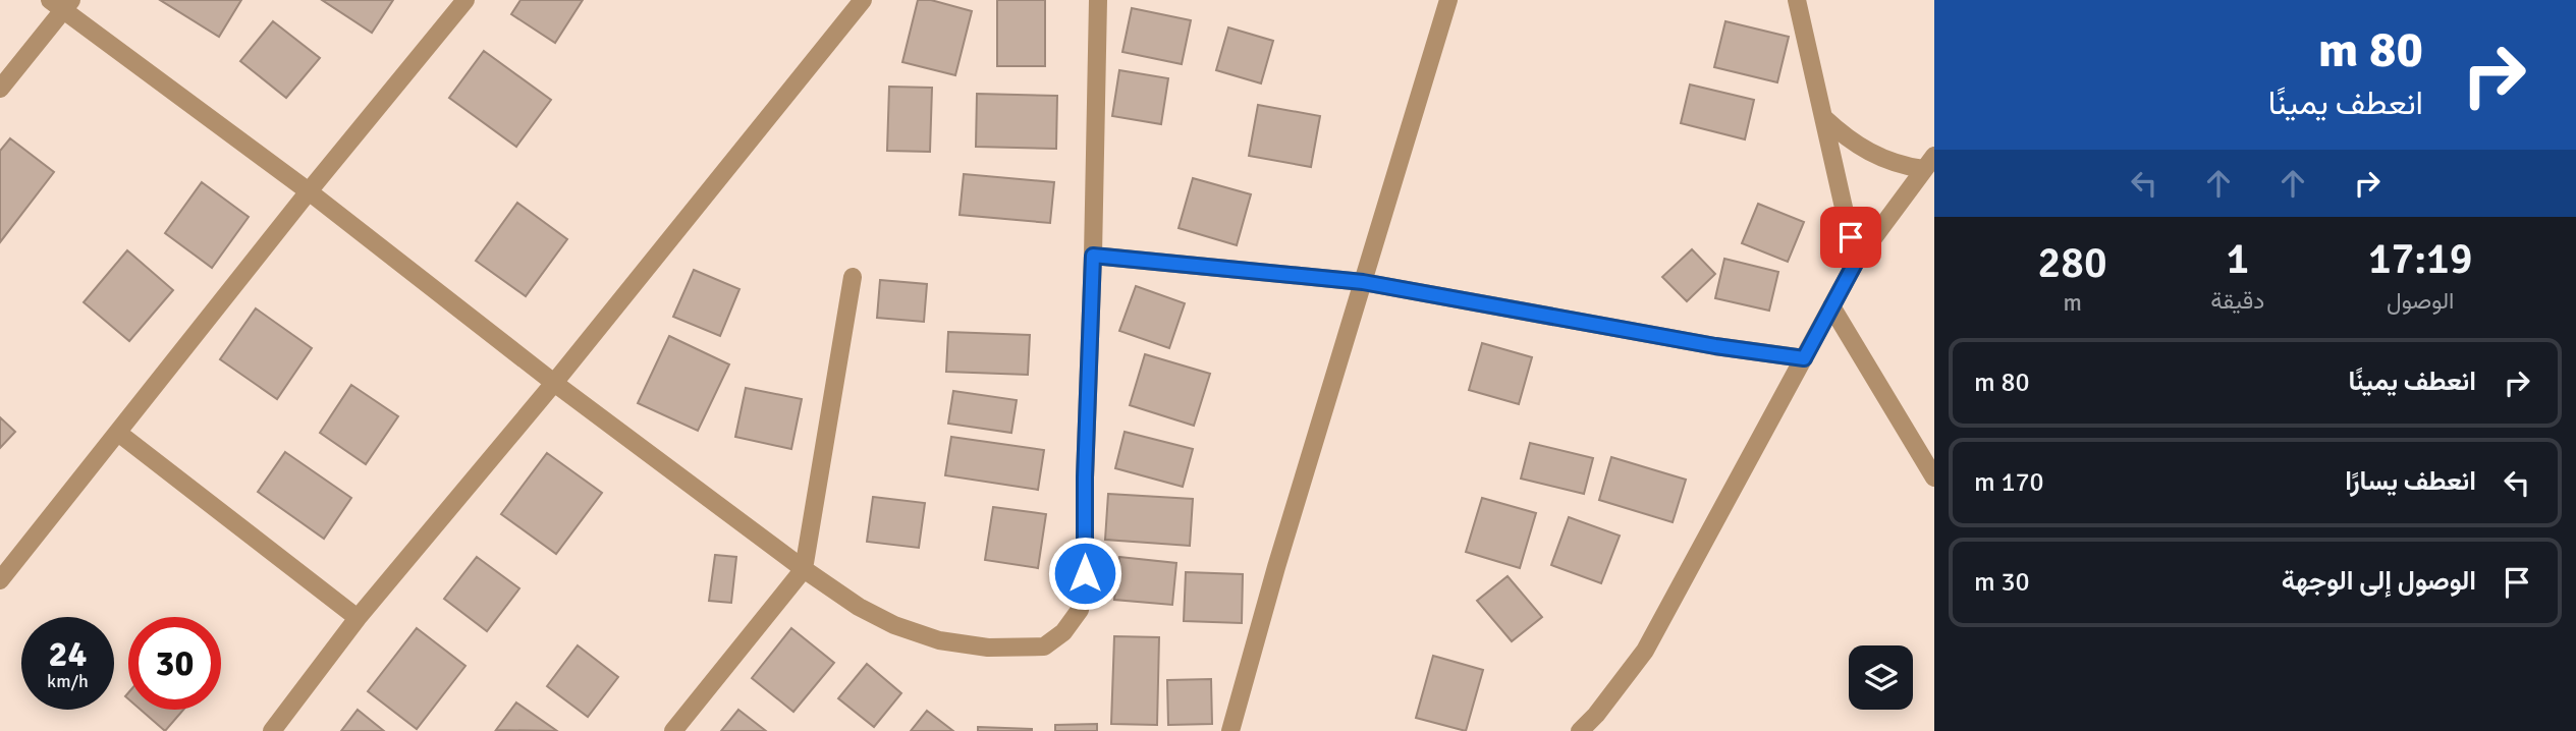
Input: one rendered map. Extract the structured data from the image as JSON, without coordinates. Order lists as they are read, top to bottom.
{
  "page": {
    "turn": ["80 m", "انعطف يمينًا"],
    "eta": [
      "17:19",
      "الوصول",
      "1",
      "دقيقة",
      "280",
      "m"
    ],
    "list": [
      {
        "name": "انعطف يمينًا",
        "value": "80 m"
      },
      {
        "name": "انعطف يسارًا",
        "value": "170 m"
      },
      {
        "name": "الوصول إلى الوجهة",
        "value": "30 m"
      }
    ],
    "speed": "24 km/h",
    "limit": "30"
  }
}
